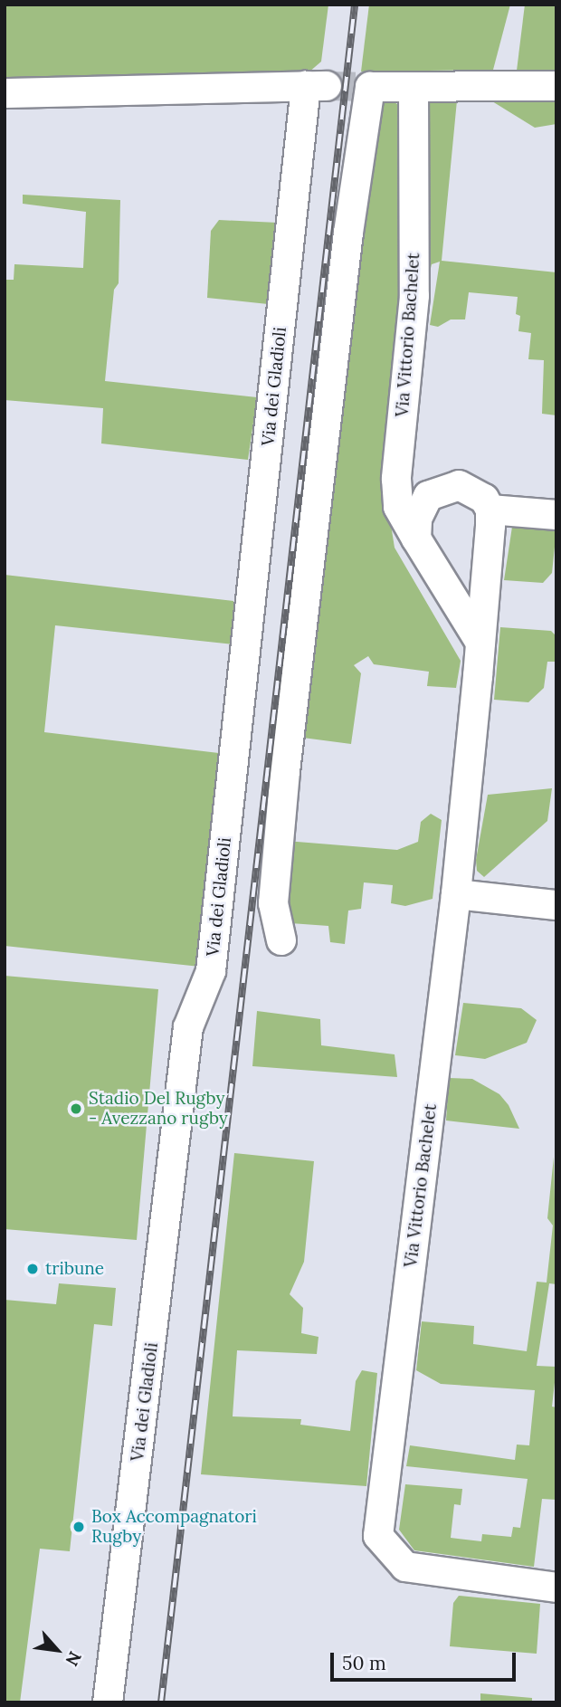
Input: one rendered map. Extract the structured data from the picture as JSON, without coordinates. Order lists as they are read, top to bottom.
{
  "streets": {
    "street": ["Via Vittorio Bachelet", "Via dei Gladioli"]
  },
  "places": ["Stadio Del Rugby - Avezzano rugby", "tribune", "Box Accompagnatori Rugby"],
  "scale_bar": "50 m",
  "north": "bottom right"
}
